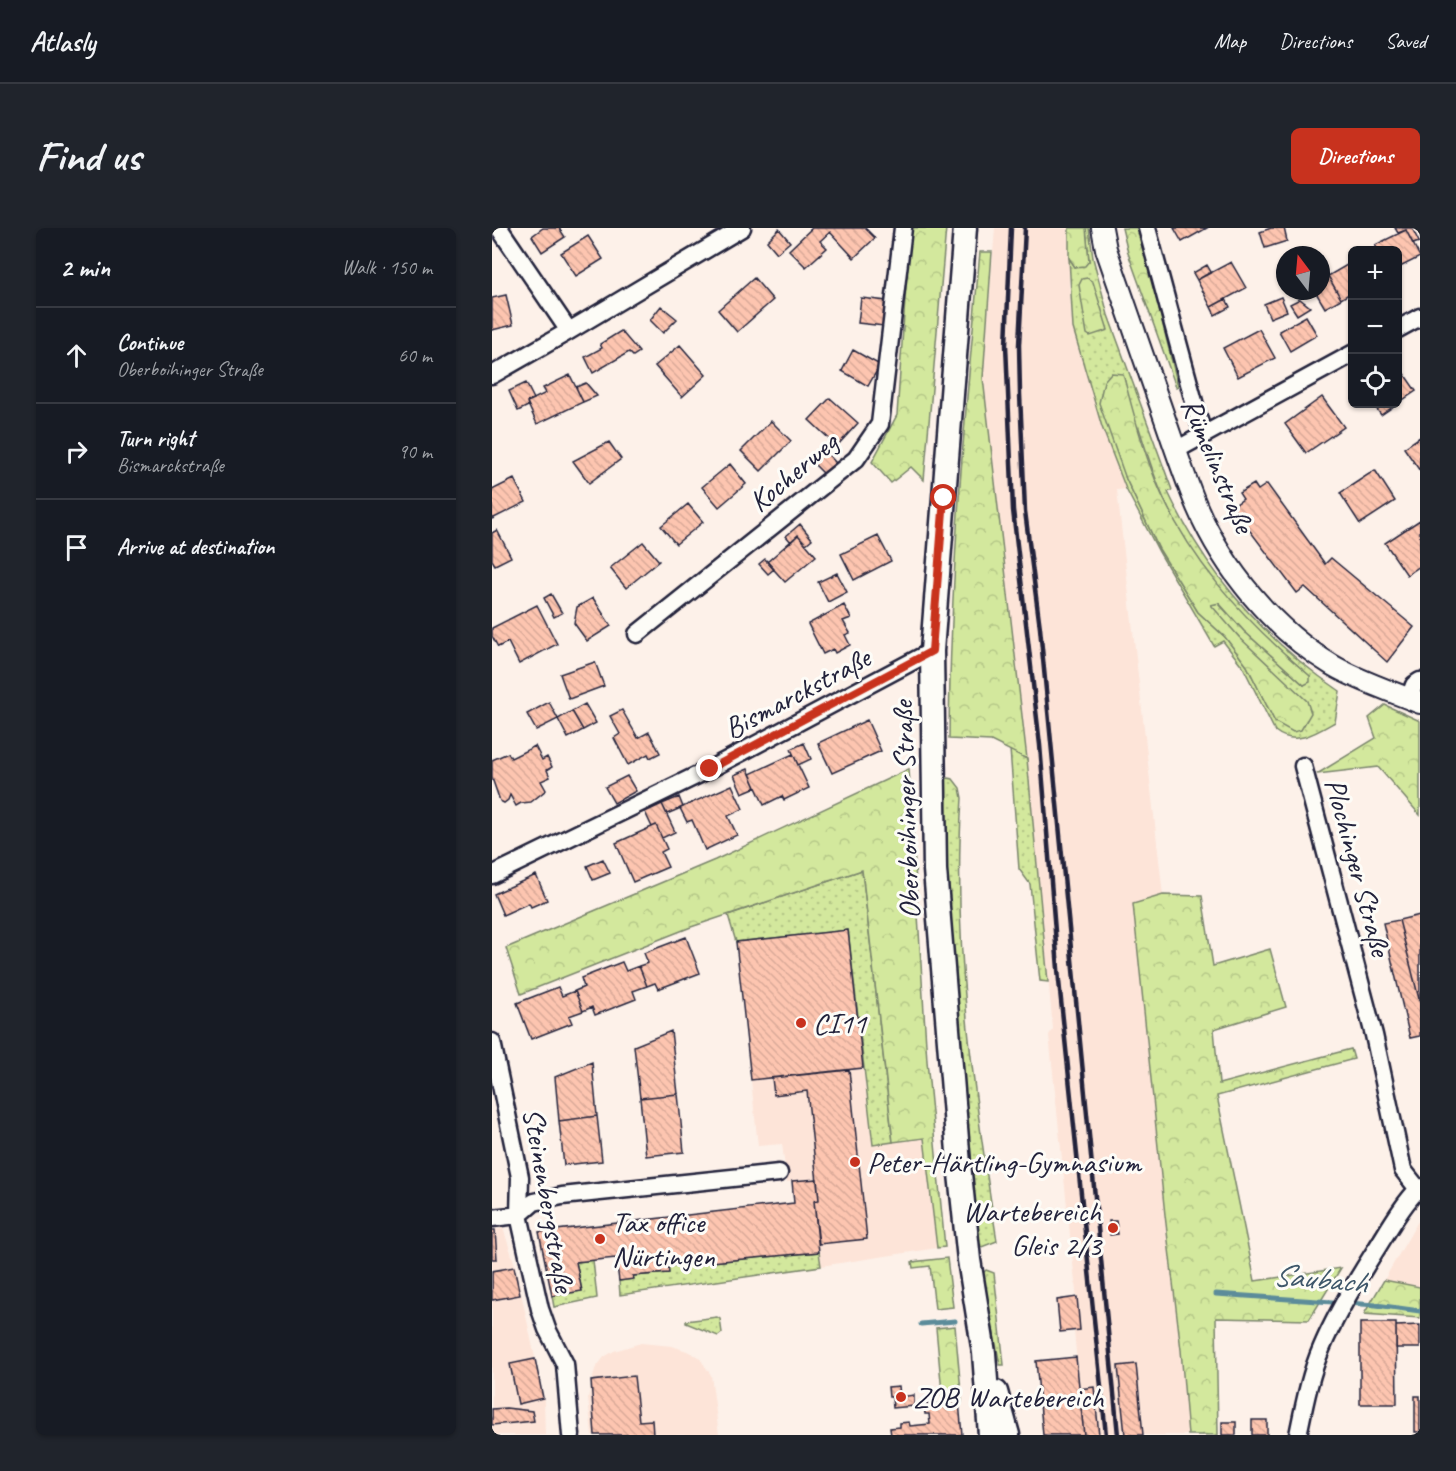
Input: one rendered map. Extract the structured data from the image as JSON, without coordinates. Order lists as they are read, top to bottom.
{
  "streets": {
    "main road": ["Oberboihinger Straße"],
    "street": [
      "Rümelinstraße",
      "Kocherweg",
      "Bismarckstraße",
      "Plochinger Straße",
      "Steinenbergstraße"
    ]
  },
  "crossings": [
    ["Bismarckstraße", "Oberboihinger Straße"]
  ],
  "water": ["Saubach"],
  "places": [
    "CI11",
    "Peter-Härtling-Gymnasium",
    "Wartebereich Gleis 2/3",
    "Tax office Nürtingen",
    "ZOB Wartebereich"
  ],
  "north": "top",
  "page": {
    "header": "Atlasly",
    "nav": ["Map", "Directions", "Saved"],
    "buttons": "Directions",
    "title": "Find us",
    "heading": ["2 min", "Walk · 150 m"],
    "map_buttons": ["+", "−"],
    "list": [
      ["Continue", "Oberboihinger Straße", "60 m"],
      ["Turn right", "Bismarckstraße", "90 m"],
      "Arrive at destination"
    ]
  }
}
